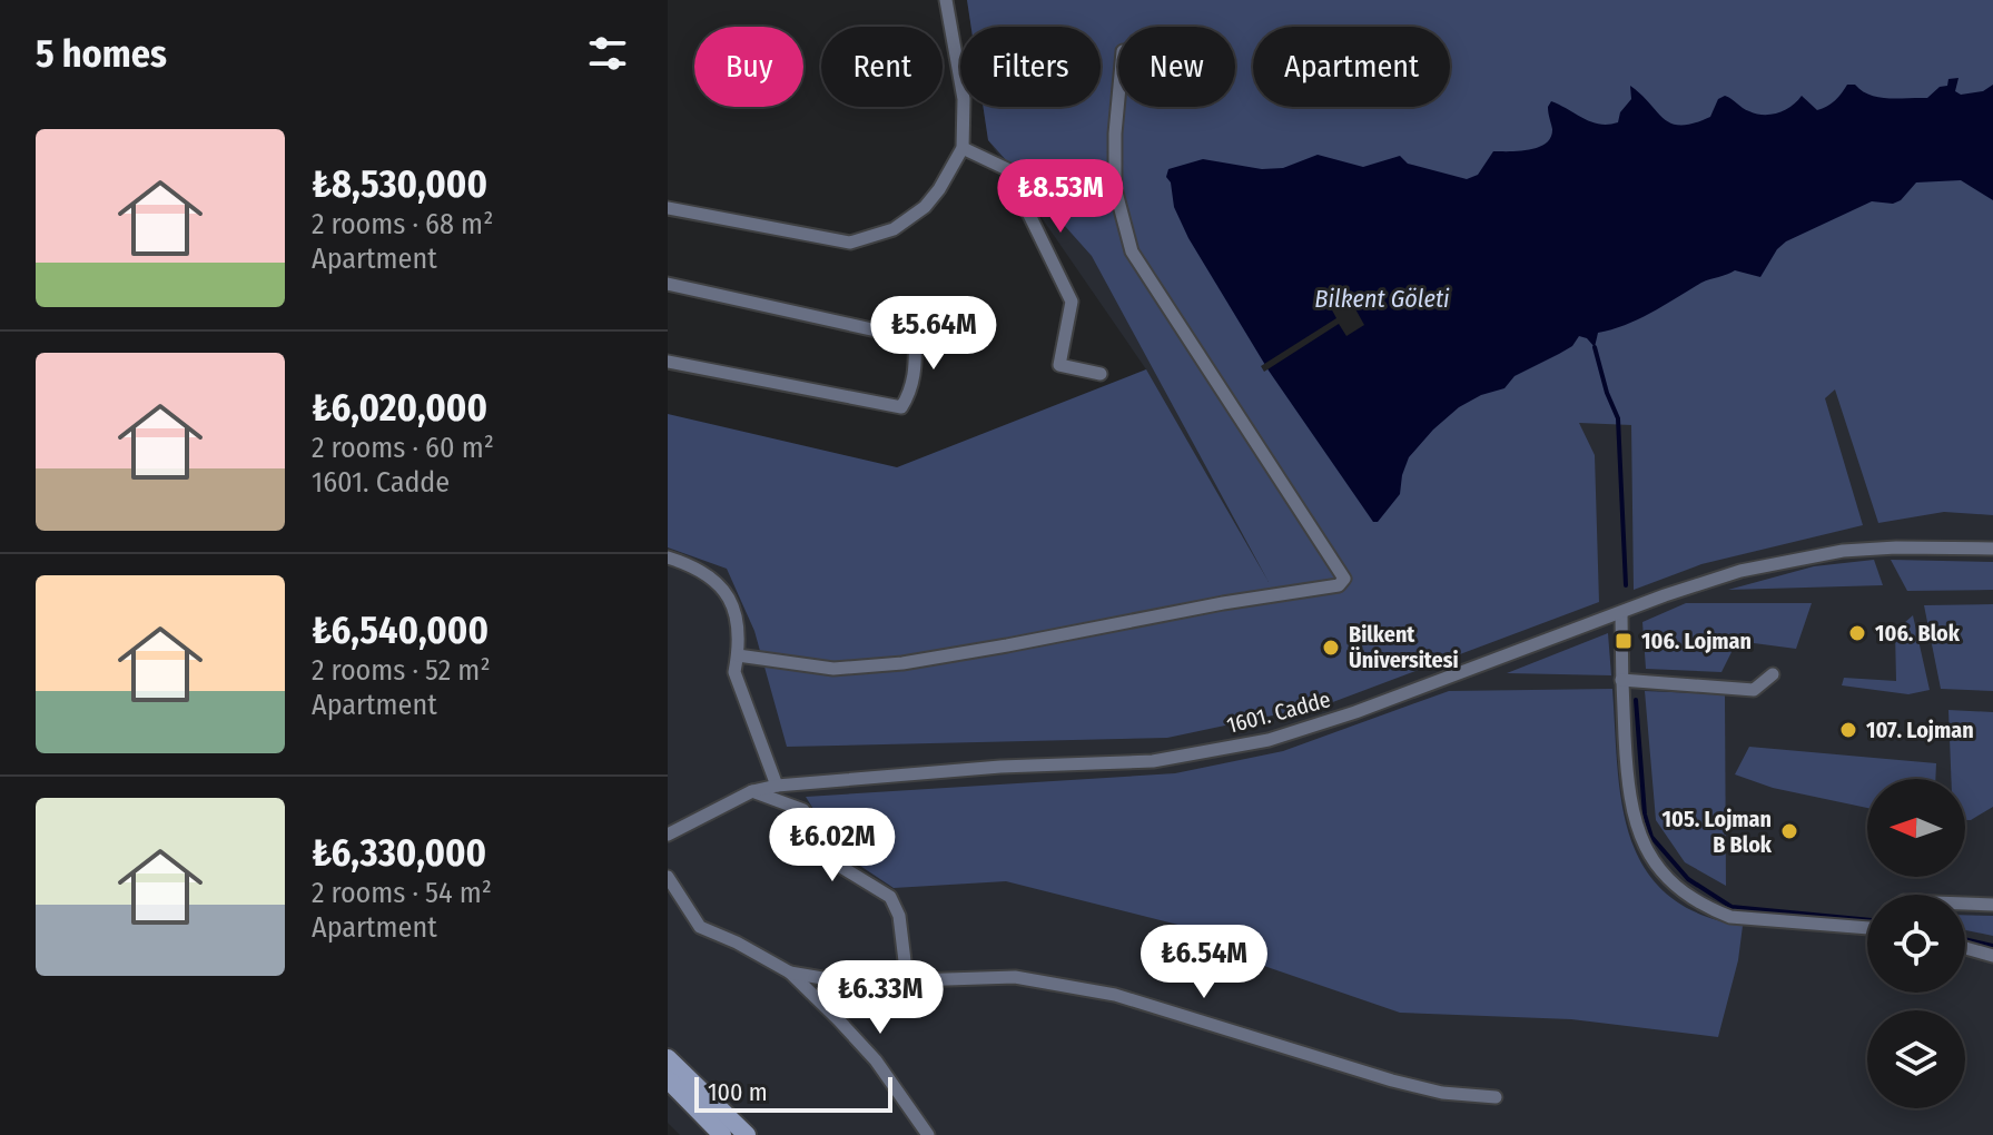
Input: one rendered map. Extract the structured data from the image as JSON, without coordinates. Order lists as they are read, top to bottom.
{
  "streets": {
    "street": ["1601. Cadde"]
  },
  "water": ["Bilkent Göleti"],
  "places": {
    "other": [
      "106. Blok",
      "Bilkent Üniversitesi",
      "107. Lojman",
      "105. Lojman B Blok"
    ],
    "transit": ["106. Lojman"]
  },
  "scale_bar": "100 m",
  "north": "left",
  "page": {
    "heading": "5 homes",
    "chip": [
      "Buy",
      "Rent",
      "Filters",
      "New",
      "Apartment"
    ],
    "list": [
      {
        "name": "₺8,530,000",
        "note": "2 rooms · 68 m² · Apartment"
      },
      {
        "name": "₺6,020,000",
        "note": "2 rooms · 60 m² · 1601. Cadde"
      },
      {
        "name": "₺6,540,000",
        "note": "2 rooms · 52 m² · Apartment"
      },
      {
        "name": "₺6,330,000",
        "note": "2 rooms · 54 m² · Apartment"
      }
    ],
    "price": [
      "₺8.53M",
      "₺5.64M",
      "₺6.02M",
      "₺6.54M",
      "₺6.33M"
    ],
    "scale": "100 m"
  }
}
